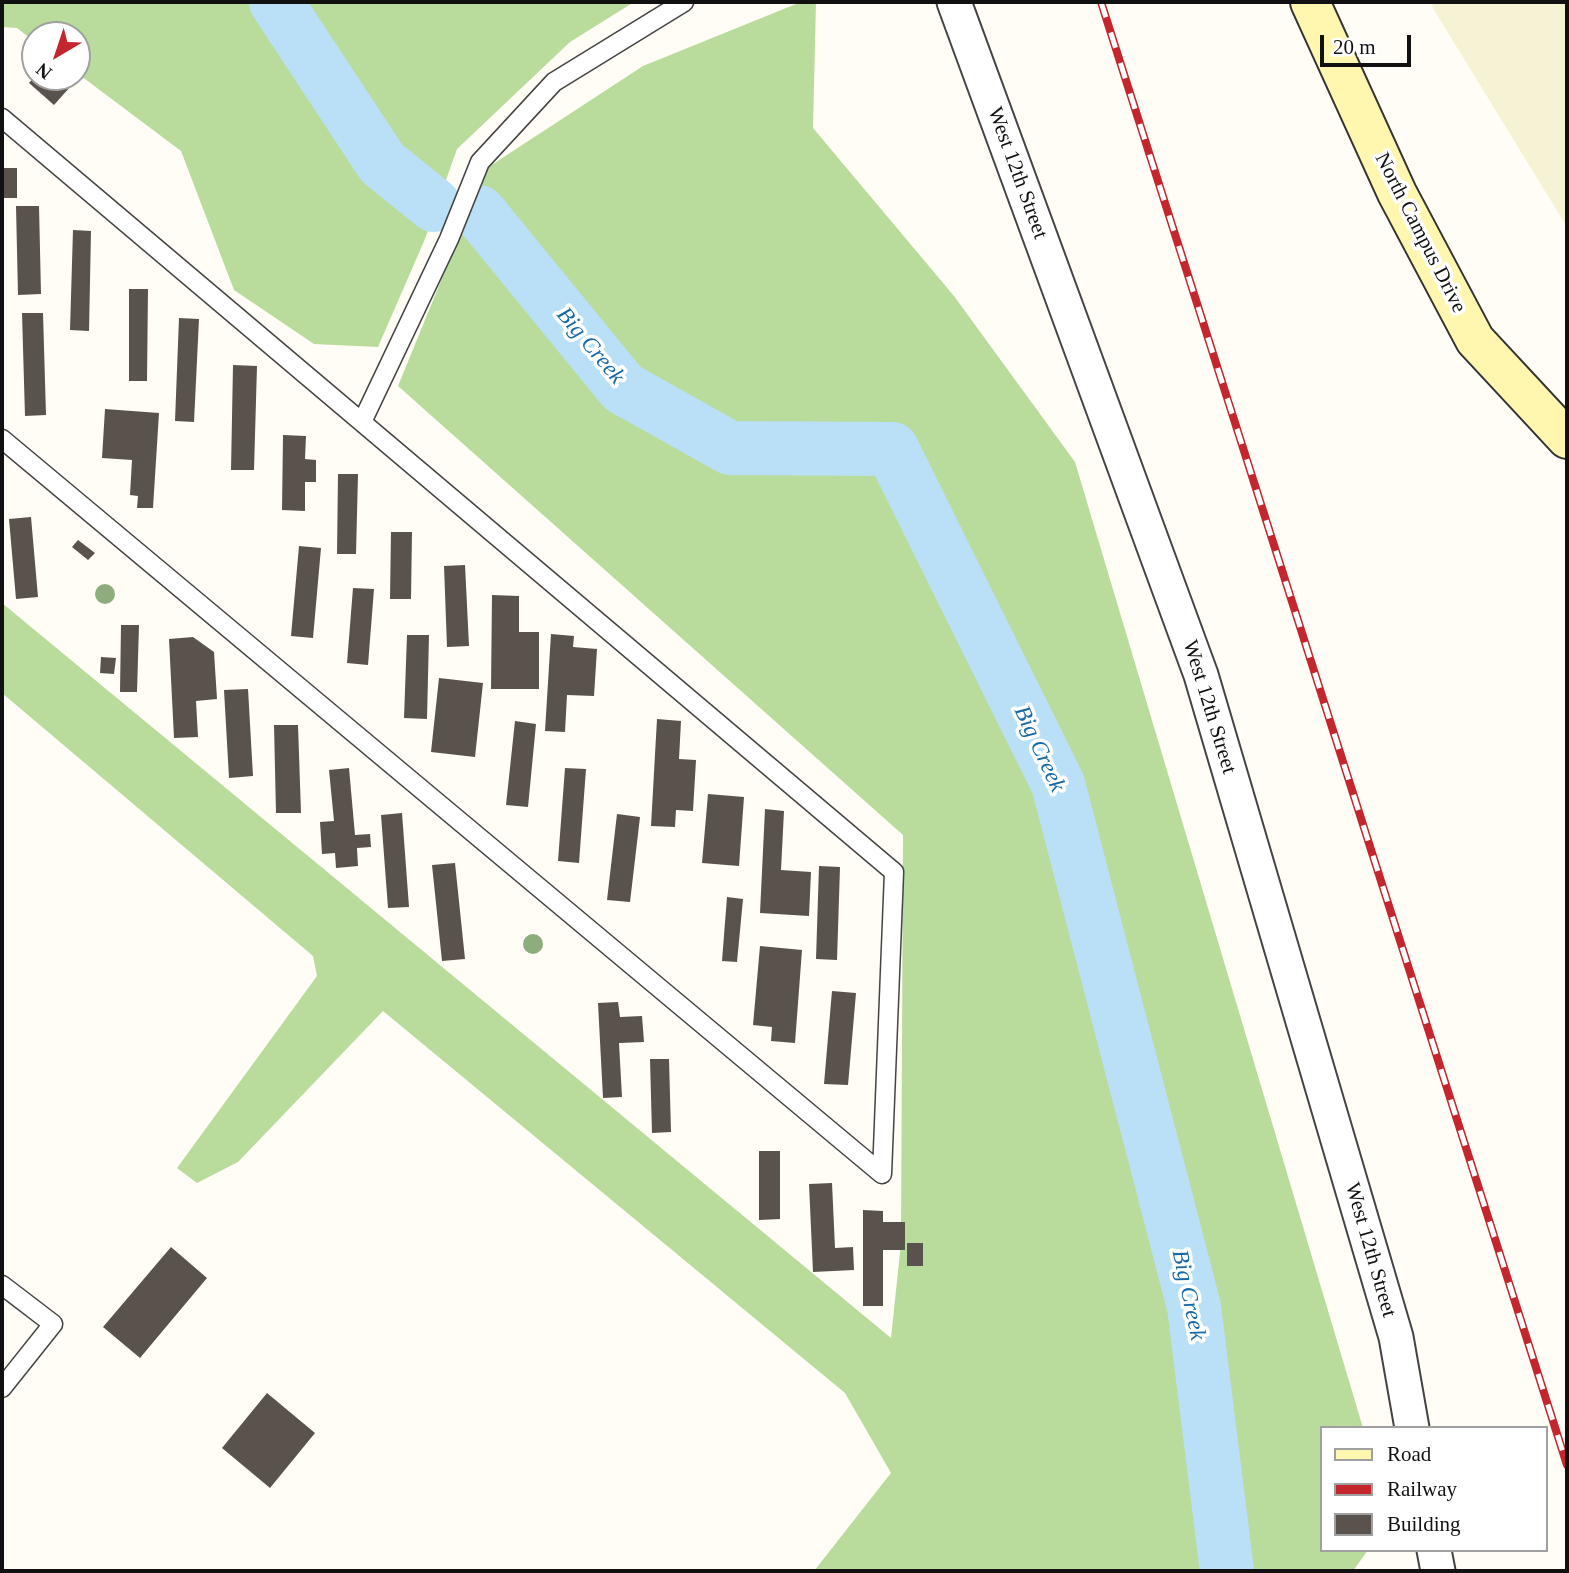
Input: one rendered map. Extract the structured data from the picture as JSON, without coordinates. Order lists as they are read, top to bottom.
{
  "streets": {
    "main road": ["North Campus Drive"],
    "street": ["West 12th Street"]
  },
  "water": ["Big Creek"],
  "legend": ["Road", "Railway", "Building"],
  "scale_bar": "20 m",
  "north": "bottom left"
}
